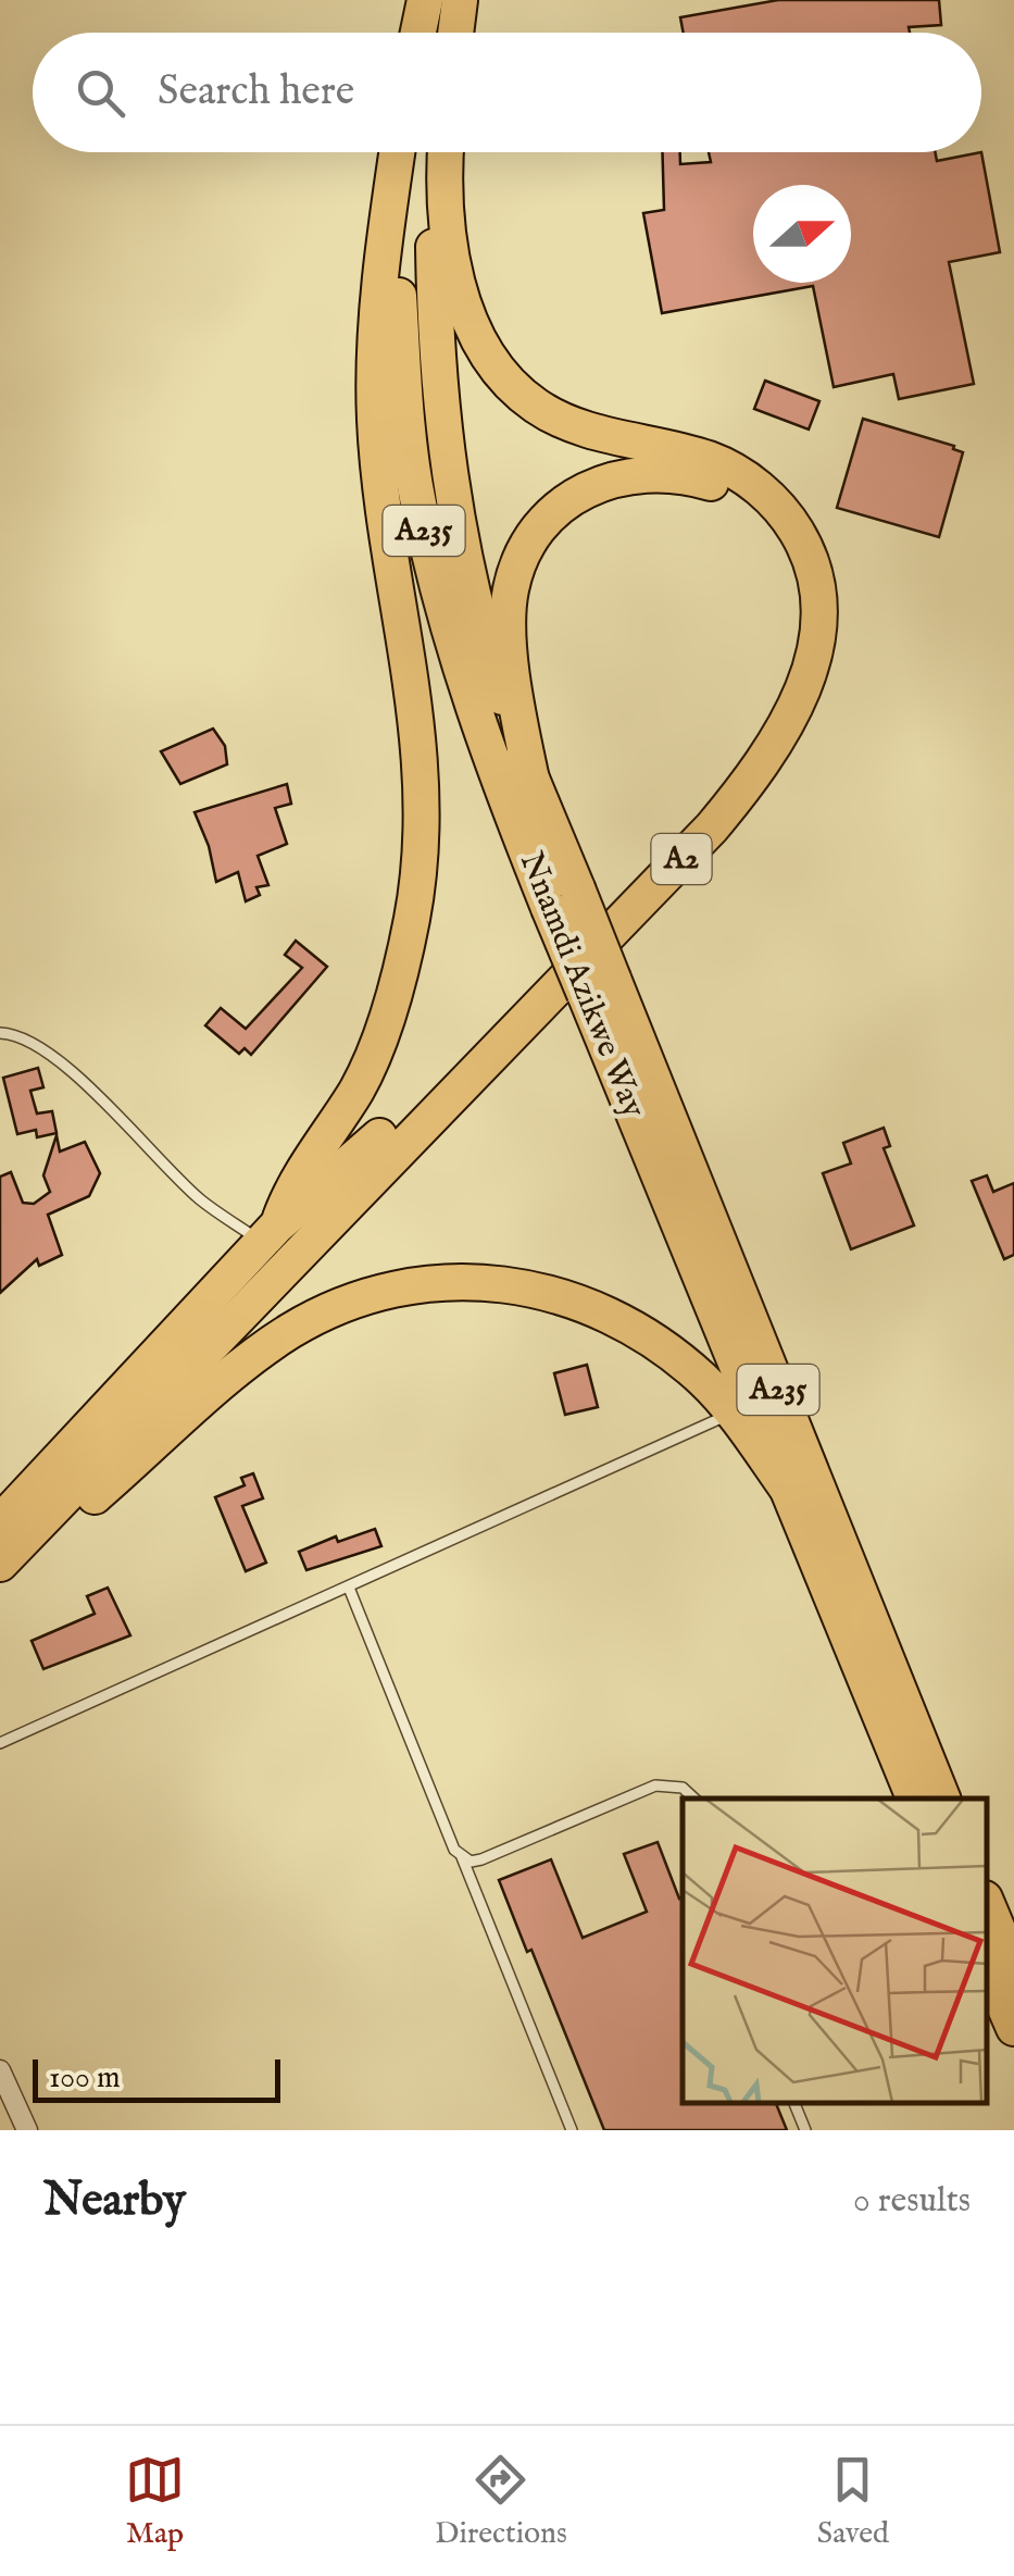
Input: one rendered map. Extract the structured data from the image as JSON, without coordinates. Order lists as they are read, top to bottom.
{
  "streets": {
    "highway": ["A235", "A2", "Nnamdi Azikwe Way"]
  },
  "scale_bar": "100 m",
  "north": "right",
  "page": {
    "search": "Search here",
    "scale": "100 m",
    "heading": ["Nearby", "0 results"],
    "nav": ["Map", "Directions", "Saved"]
  }
}
